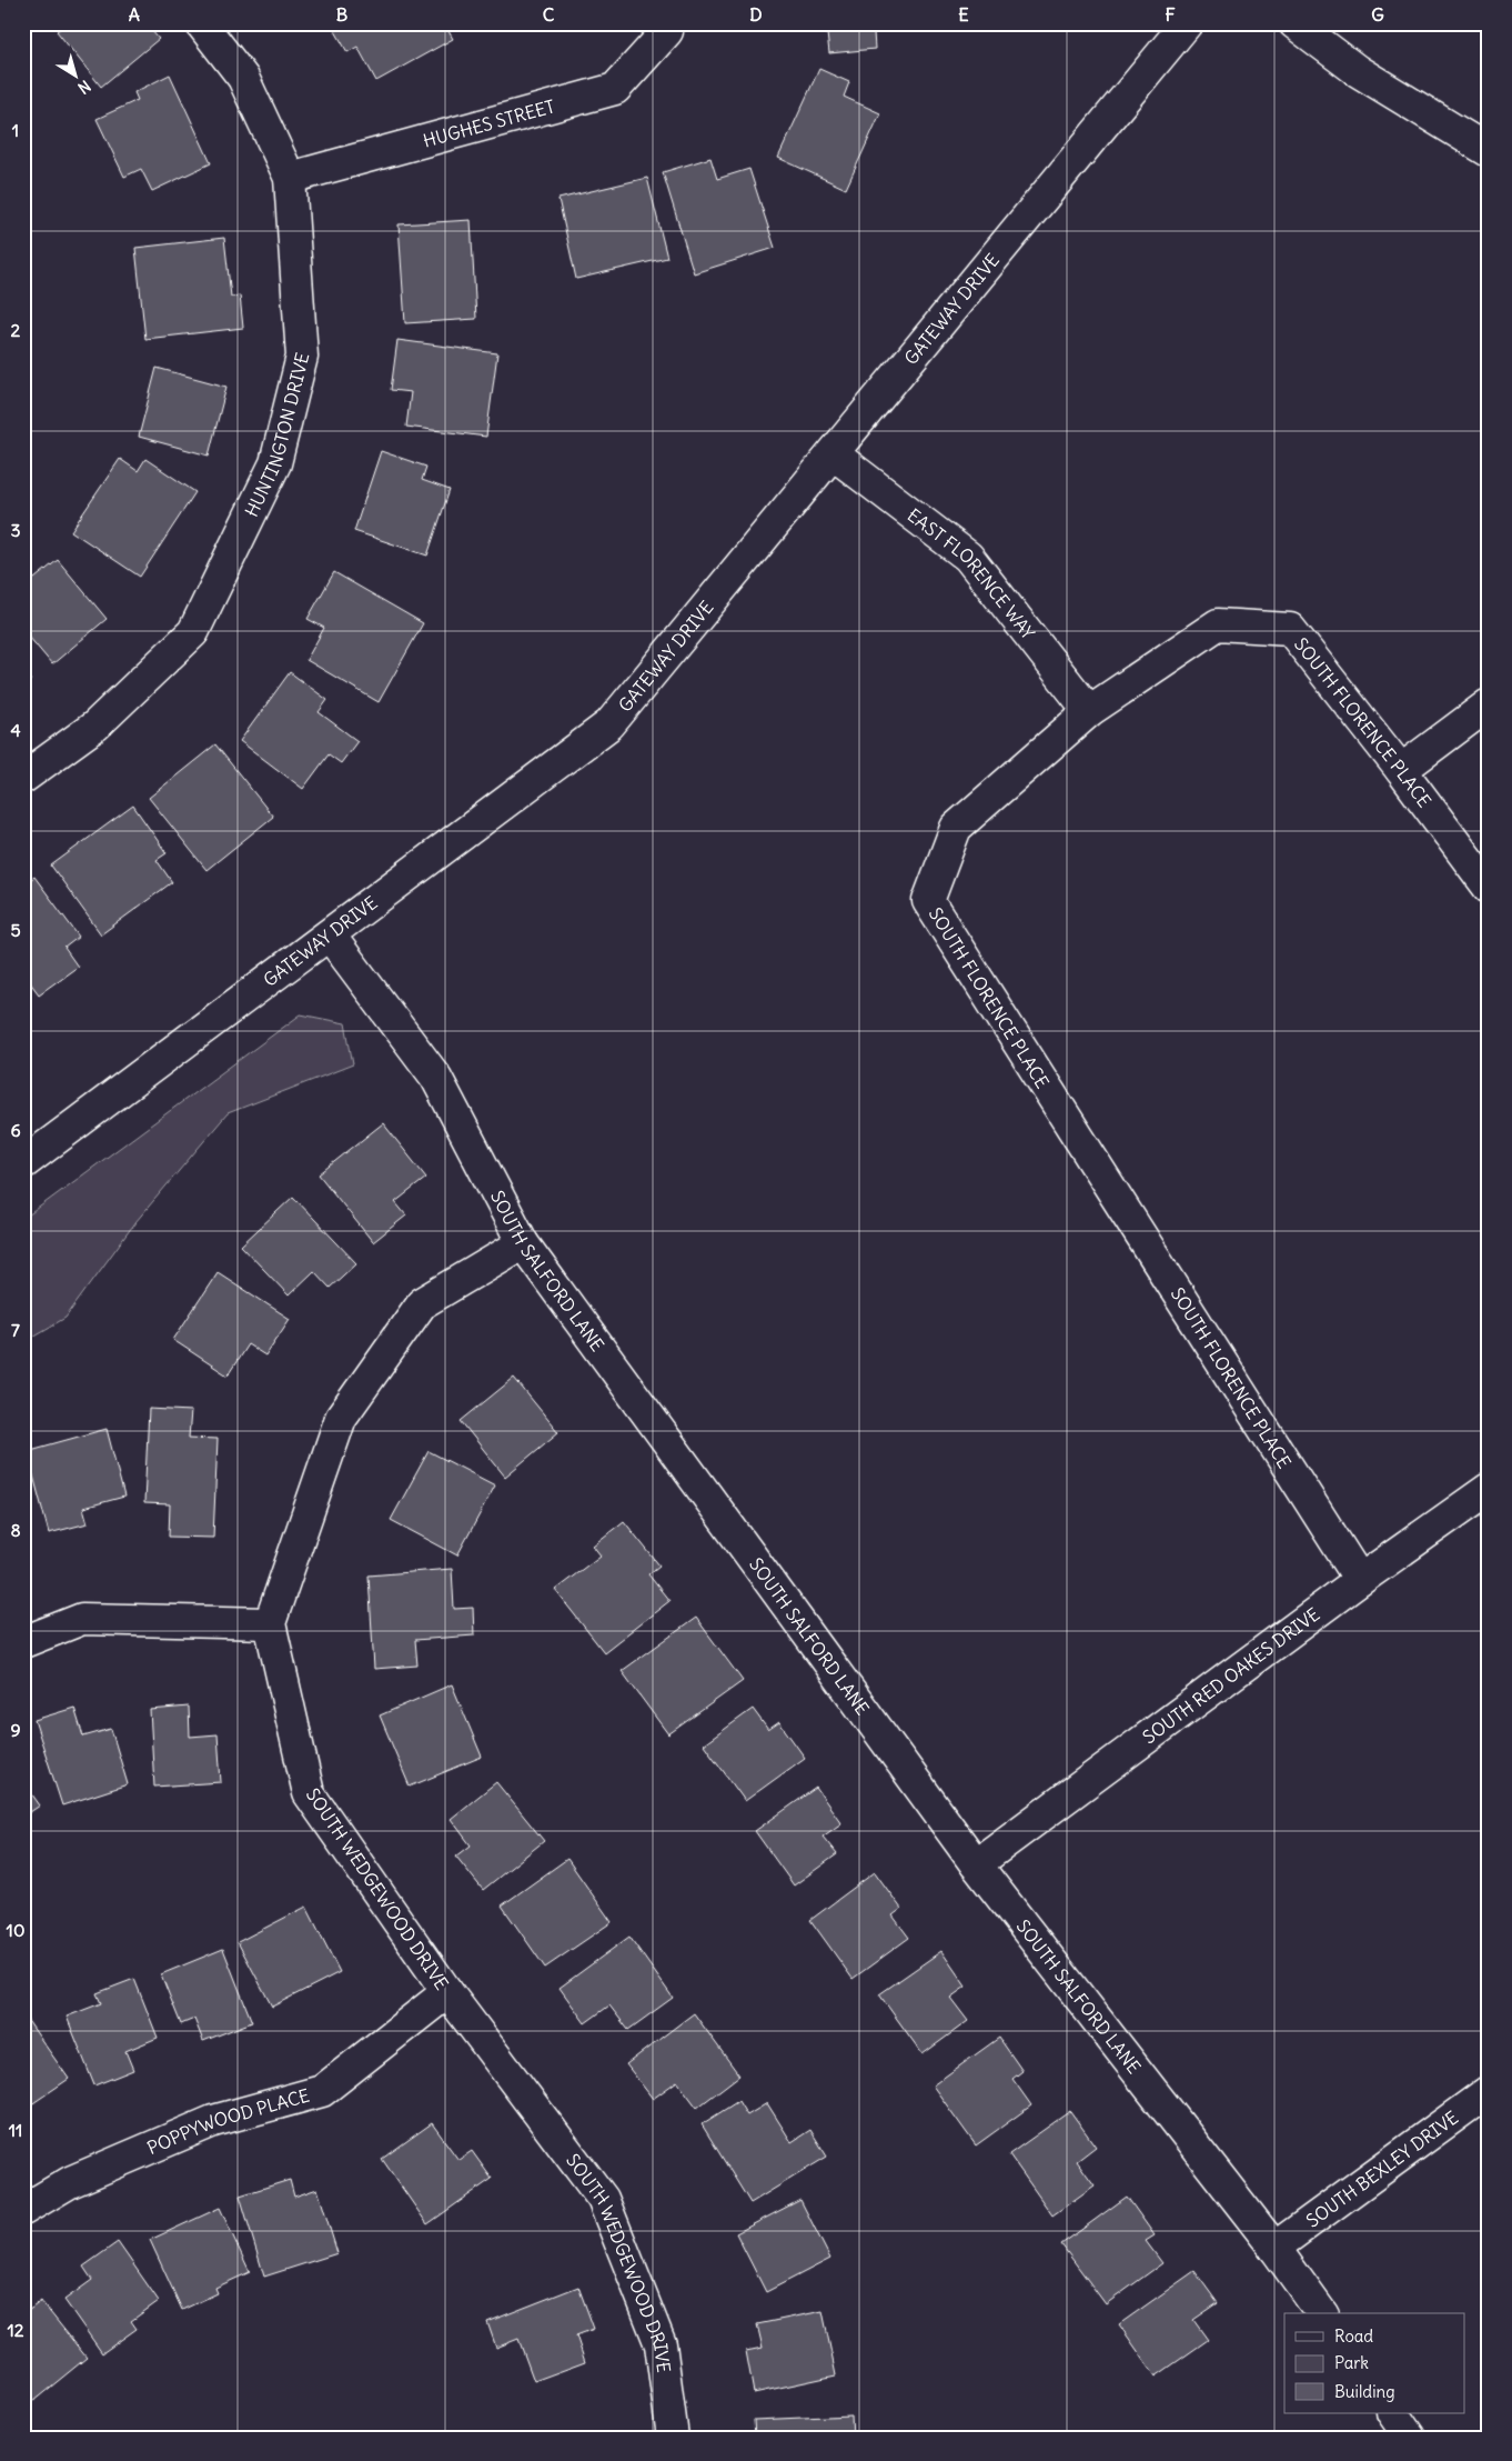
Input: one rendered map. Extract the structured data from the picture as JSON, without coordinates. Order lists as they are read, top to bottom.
{
  "streets": {
    "street": [
      "HUGHES STREET",
      "GATEWAY DRIVE",
      "HUNTINGTON DRIVE",
      "EAST FLORENCE WAY",
      "SOUTH FLORENCE PLACE",
      "SOUTH SALFORD LANE",
      "SOUTH RED OAKES DRIVE",
      "SOUTH WEDGEWOOD DRIVE",
      "POPPYWOOD PLACE",
      "SOUTH BEXLEY DRIVE"
    ]
  },
  "crossings": [
    ["HUGHES STREET", "HUNTINGTON DRIVE"],
    ["GATEWAY DRIVE", "EAST FLORENCE WAY"],
    ["GATEWAY DRIVE", "SOUTH SALFORD LANE"],
    ["EAST FLORENCE WAY", "SOUTH FLORENCE PLACE"],
    ["SOUTH FLORENCE PLACE", "SOUTH RED OAKES DRIVE"],
    ["SOUTH SALFORD LANE", "SOUTH RED OAKES DRIVE"],
    ["SOUTH SALFORD LANE", "SOUTH BEXLEY DRIVE"],
    ["SOUTH WEDGEWOOD DRIVE", "POPPYWOOD PLACE"]
  ],
  "legend": ["Road", "Park", "Building"],
  "north": "bottom right",
  "grid": {
    "columns": [
      "A",
      "B",
      "C",
      "D",
      "E",
      "F",
      "G"
    ],
    "rows": [
      "1",
      "2",
      "3",
      "4",
      "5",
      "6",
      "7",
      "8",
      "9",
      "10",
      "11",
      "12"
    ]
  }
}
